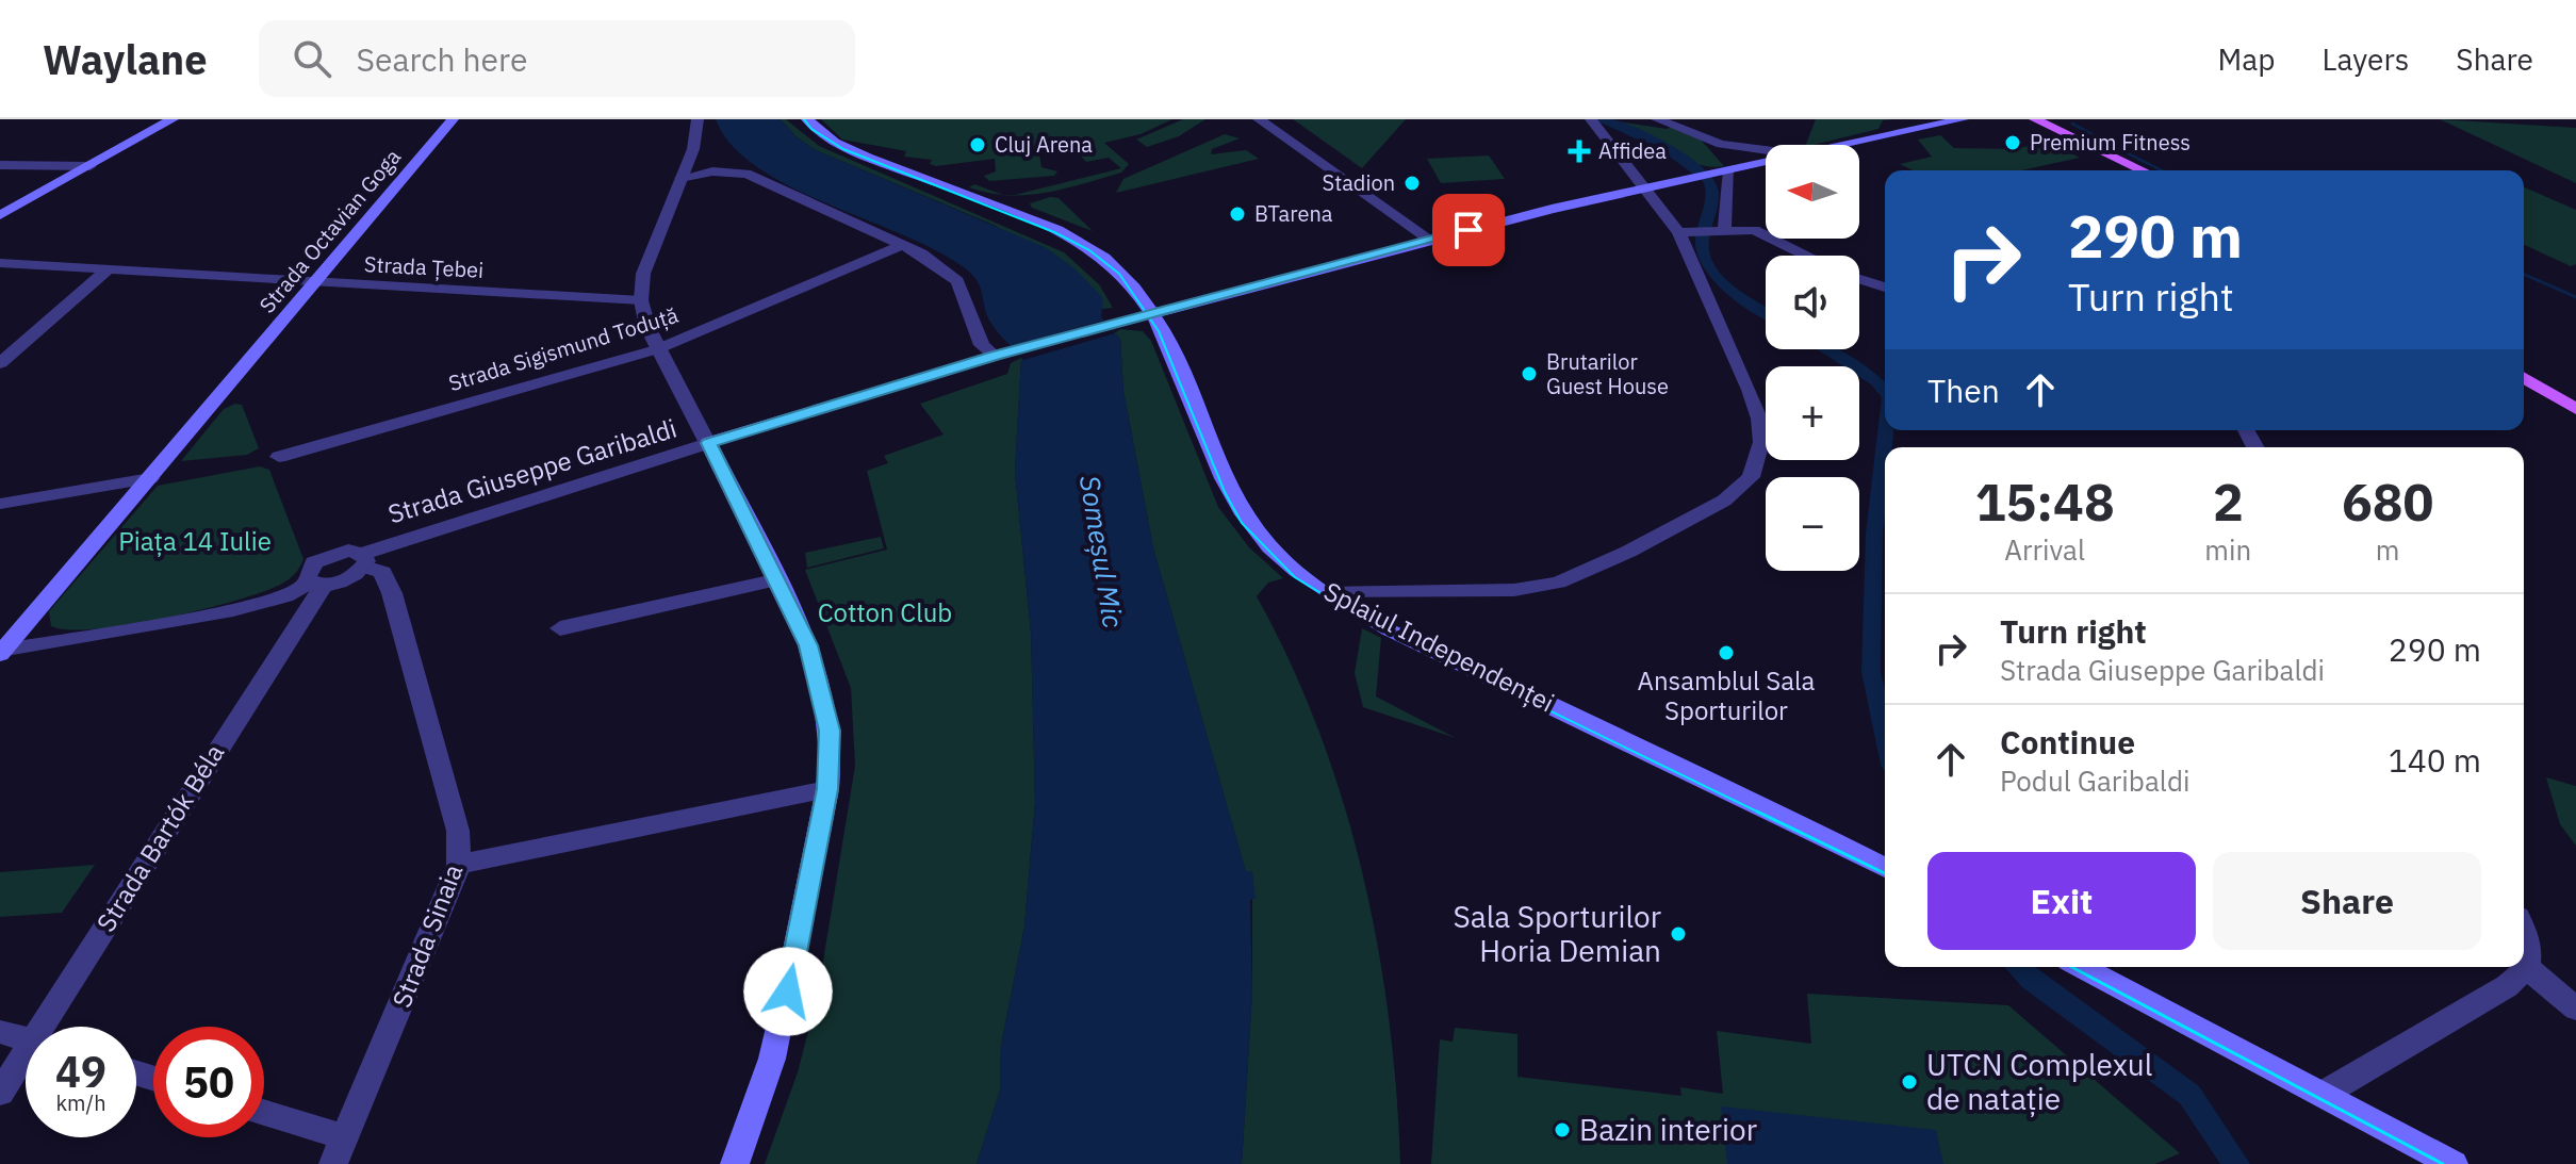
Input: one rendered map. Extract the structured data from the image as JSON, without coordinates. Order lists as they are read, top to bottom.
{
  "streets": {
    "main road": ["Strada Octavian Goga", "Strada Giuseppe Garibaldi", "Splaiul Independenței"],
    "street": [
      "Strada Țebei",
      "Strada Sigismund Toduță",
      "Strada Bartók Béla",
      "Strada Sinaia"
    ]
  },
  "crossings": [
    ["Strada Octavian Goga", "Strada Țebei"],
    ["Strada Giuseppe Garibaldi", "Splaiul Independenței"],
    ["Strada Giuseppe Garibaldi", "Strada Bartók Béla"],
    ["Strada Giuseppe Garibaldi", "Strada Sinaia"],
    ["Strada Bartók Béla", "Strada Sinaia"]
  ],
  "water": ["Someșul Mic"],
  "parks": ["Piața 14 Iulie", "Cotton Club"],
  "places": {
    "other": [
      "Premium Fitness",
      "Cluj Arena",
      "Stadion",
      "BTarena",
      "Brutarilor Guest House",
      "Ansamblul Sala Sporturilor",
      "Sala Sporturilor Horia Demian",
      "UTCN Complexul de natație",
      "Bazin interior"
    ],
    "health": ["Affidea"]
  },
  "north": "left",
  "page": {
    "header": "Waylane",
    "search": "Search here",
    "nav": ["Map", "Layers", "Share"],
    "map_buttons": ["+", "−"],
    "turn": ["290 m", "Turn right"],
    "then": "Then",
    "eta": [
      "15:48",
      "Arrival",
      "2",
      "min",
      "680",
      "m"
    ],
    "list": [
      {
        "name": "Turn right",
        "note": "Strada Giuseppe Garibaldi",
        "value": "290 m"
      },
      {
        "name": "Continue",
        "note": "Podul Garibaldi",
        "value": "140 m"
      }
    ],
    "buttons": ["Exit", "Share"],
    "speed": "49 km/h",
    "limit": "50"
  }
}
